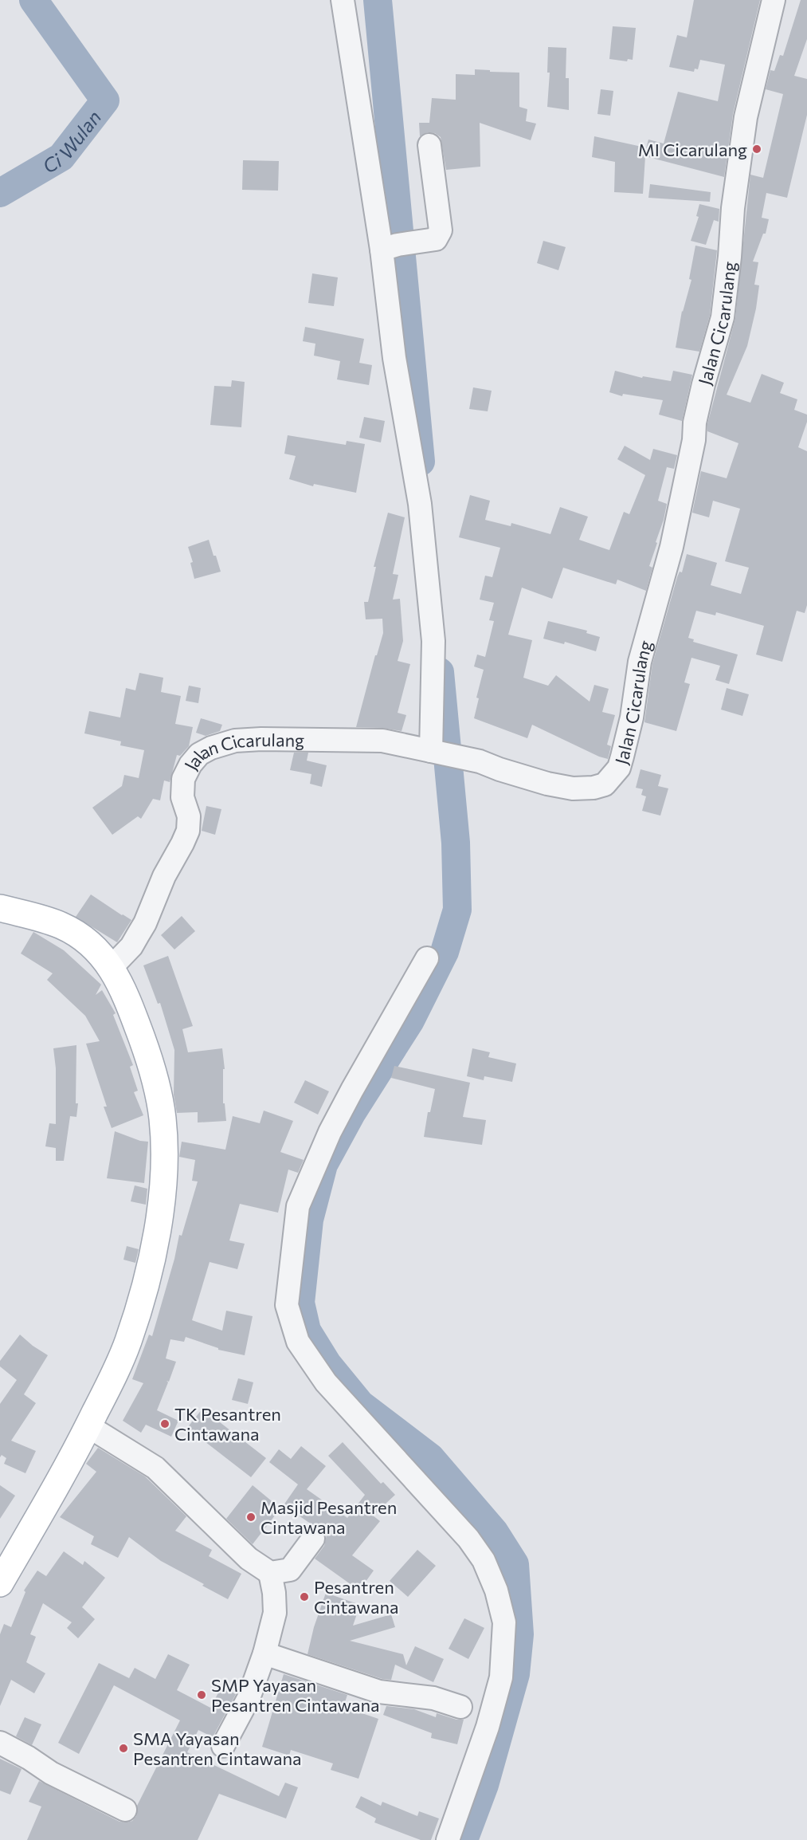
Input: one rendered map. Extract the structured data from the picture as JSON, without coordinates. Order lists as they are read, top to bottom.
{
  "streets": {
    "street": ["Jalan Cicarulang"]
  },
  "water": ["Ci Wulan"],
  "places": [
    "MI Cicarulang",
    "TK Pesantren Cintawana",
    "Masjid Pesantren Cintawana",
    "Pesantren Cintawana",
    "SMP Yayasan Pesantren Cintawana",
    "SMA Yayasan Pesantren Cintawana"
  ]
}
